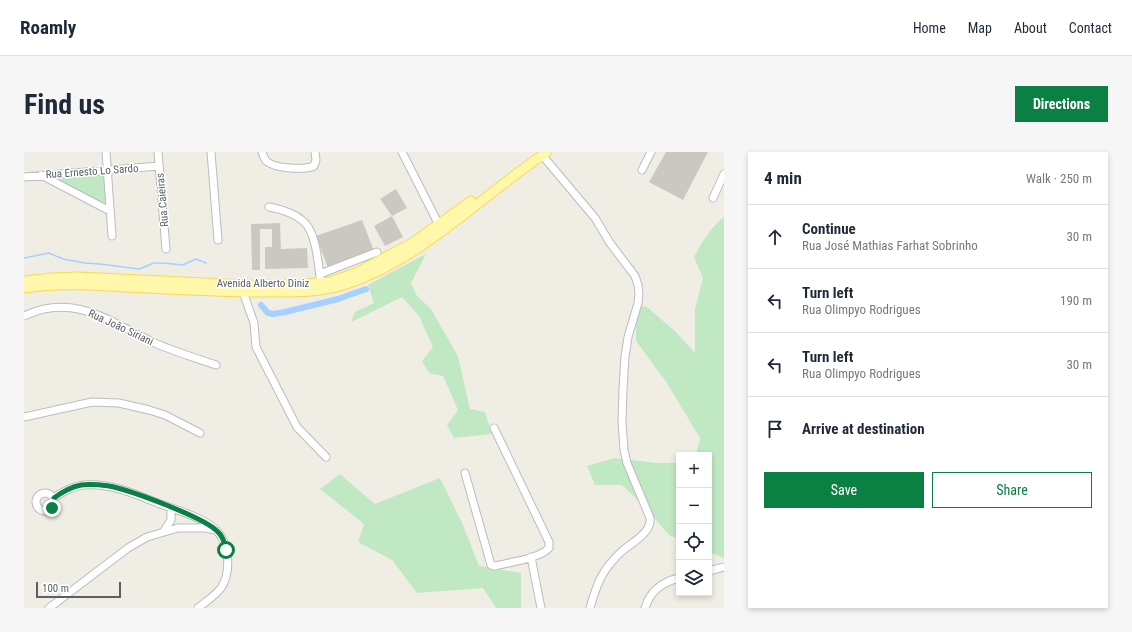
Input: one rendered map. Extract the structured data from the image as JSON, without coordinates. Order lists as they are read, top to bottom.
{
  "streets": {
    "main road": ["Avenida Alberto Diniz"],
    "street": ["Rua Ernesto Lo Sardo", "Rua Caieiras", "Rua João Siriani"]
  },
  "crossings": [
    ["Rua Ernesto Lo Sardo", "Rua Caieiras"]
  ],
  "scale_bar": "100 m",
  "page": {
    "header": "Roamly",
    "nav": [
      "Home",
      "Map",
      "About",
      "Contact"
    ],
    "buttons": [
      "Directions",
      ["Save", "Share"]
    ],
    "title": "Find us",
    "heading": ["4 min", "Walk · 250 m"],
    "list": [
      ["Continue", "Rua José Mathias Farhat Sobrinho", "30 m"],
      ["Turn left", "Rua Olimpyo Rodrigues", "190 m"],
      ["Turn left", "Rua Olimpyo Rodrigues", "30 m"],
      "Arrive at destination"
    ],
    "map_buttons": ["+", "−"],
    "scale": "100 m"
  }
}
